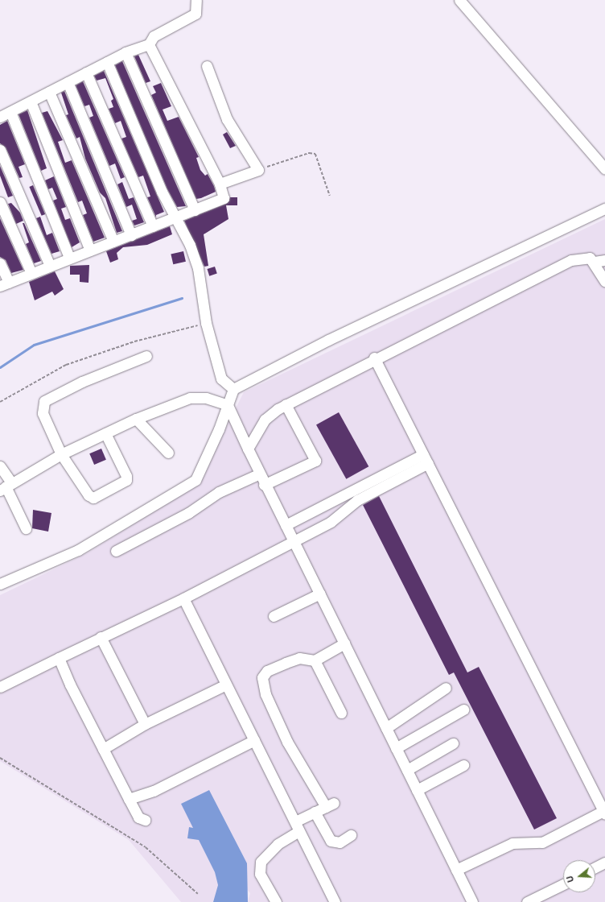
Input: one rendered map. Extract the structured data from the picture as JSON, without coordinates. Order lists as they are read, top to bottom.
{
  "north": "left"
}
